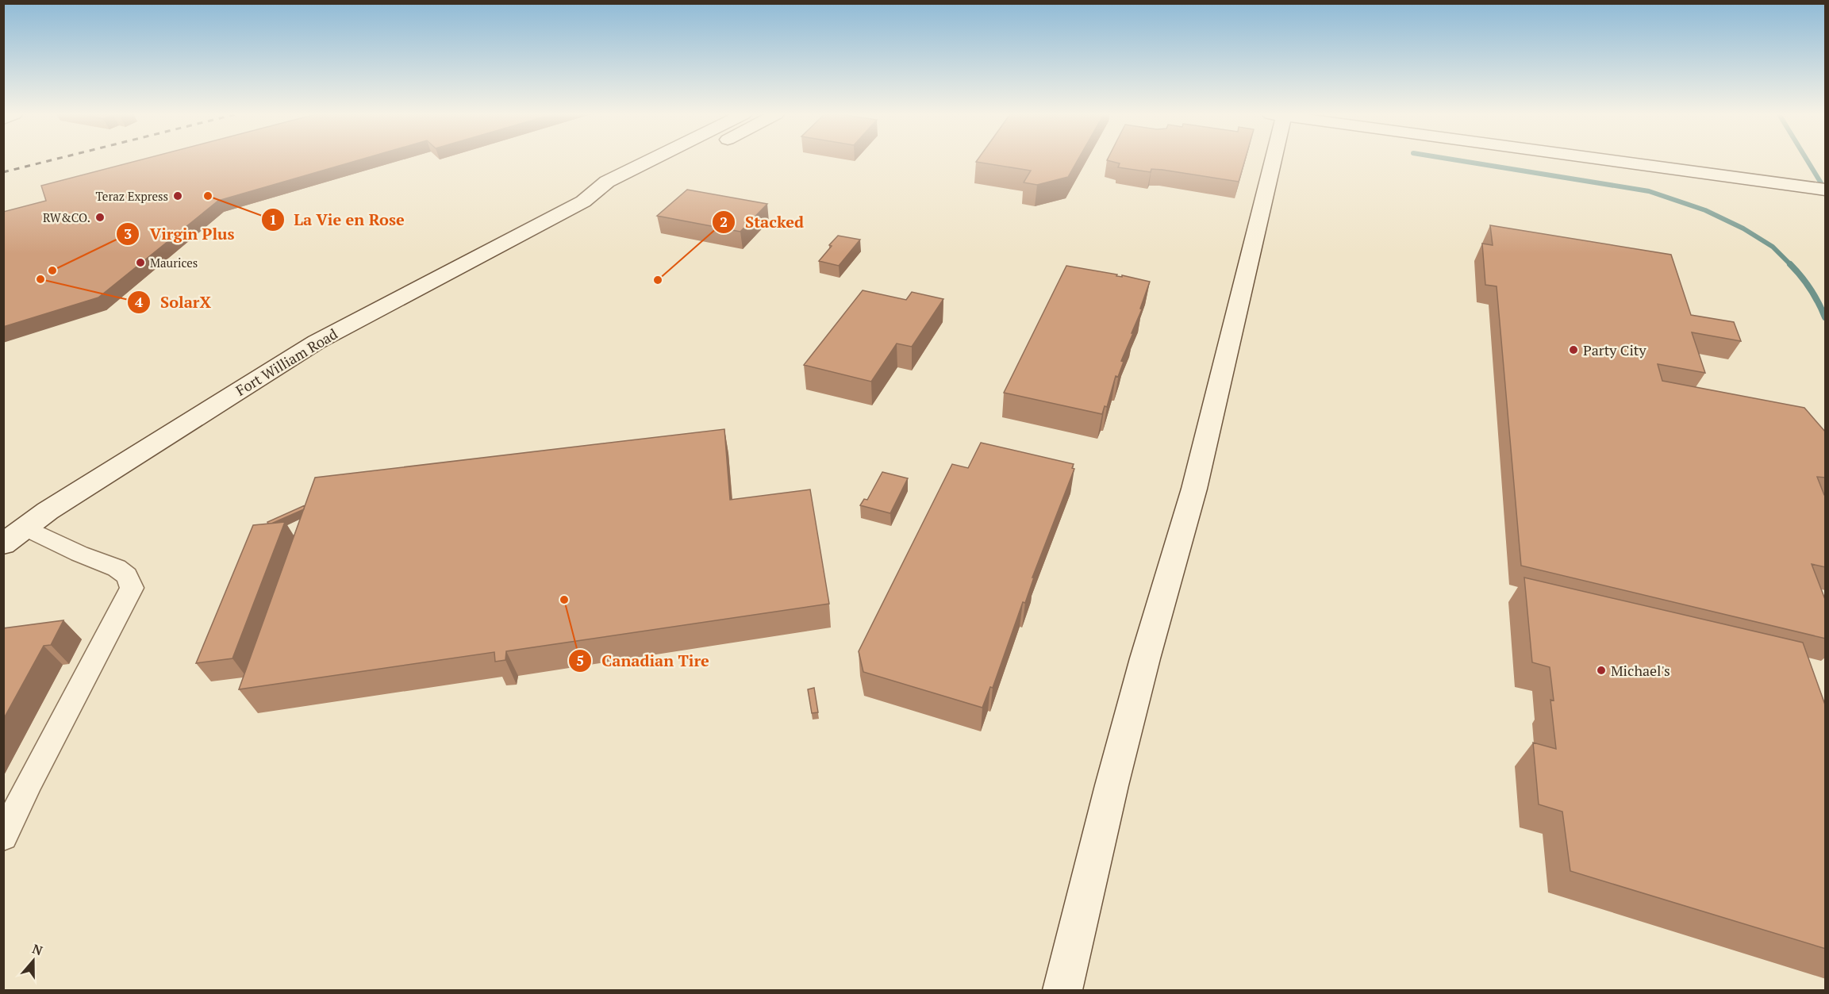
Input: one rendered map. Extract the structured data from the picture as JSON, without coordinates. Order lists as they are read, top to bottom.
{
  "streets": {
    "street": ["Fort William Road"]
  },
  "places": [
    "Teraz Express",
    "La Vie en Rose",
    "RW&CO.",
    "Maurices",
    "Virgin Plus",
    "SolarX",
    "Stacked",
    "Party City",
    "Canadian Tire",
    "Michael's"
  ],
  "north": "top"
}
